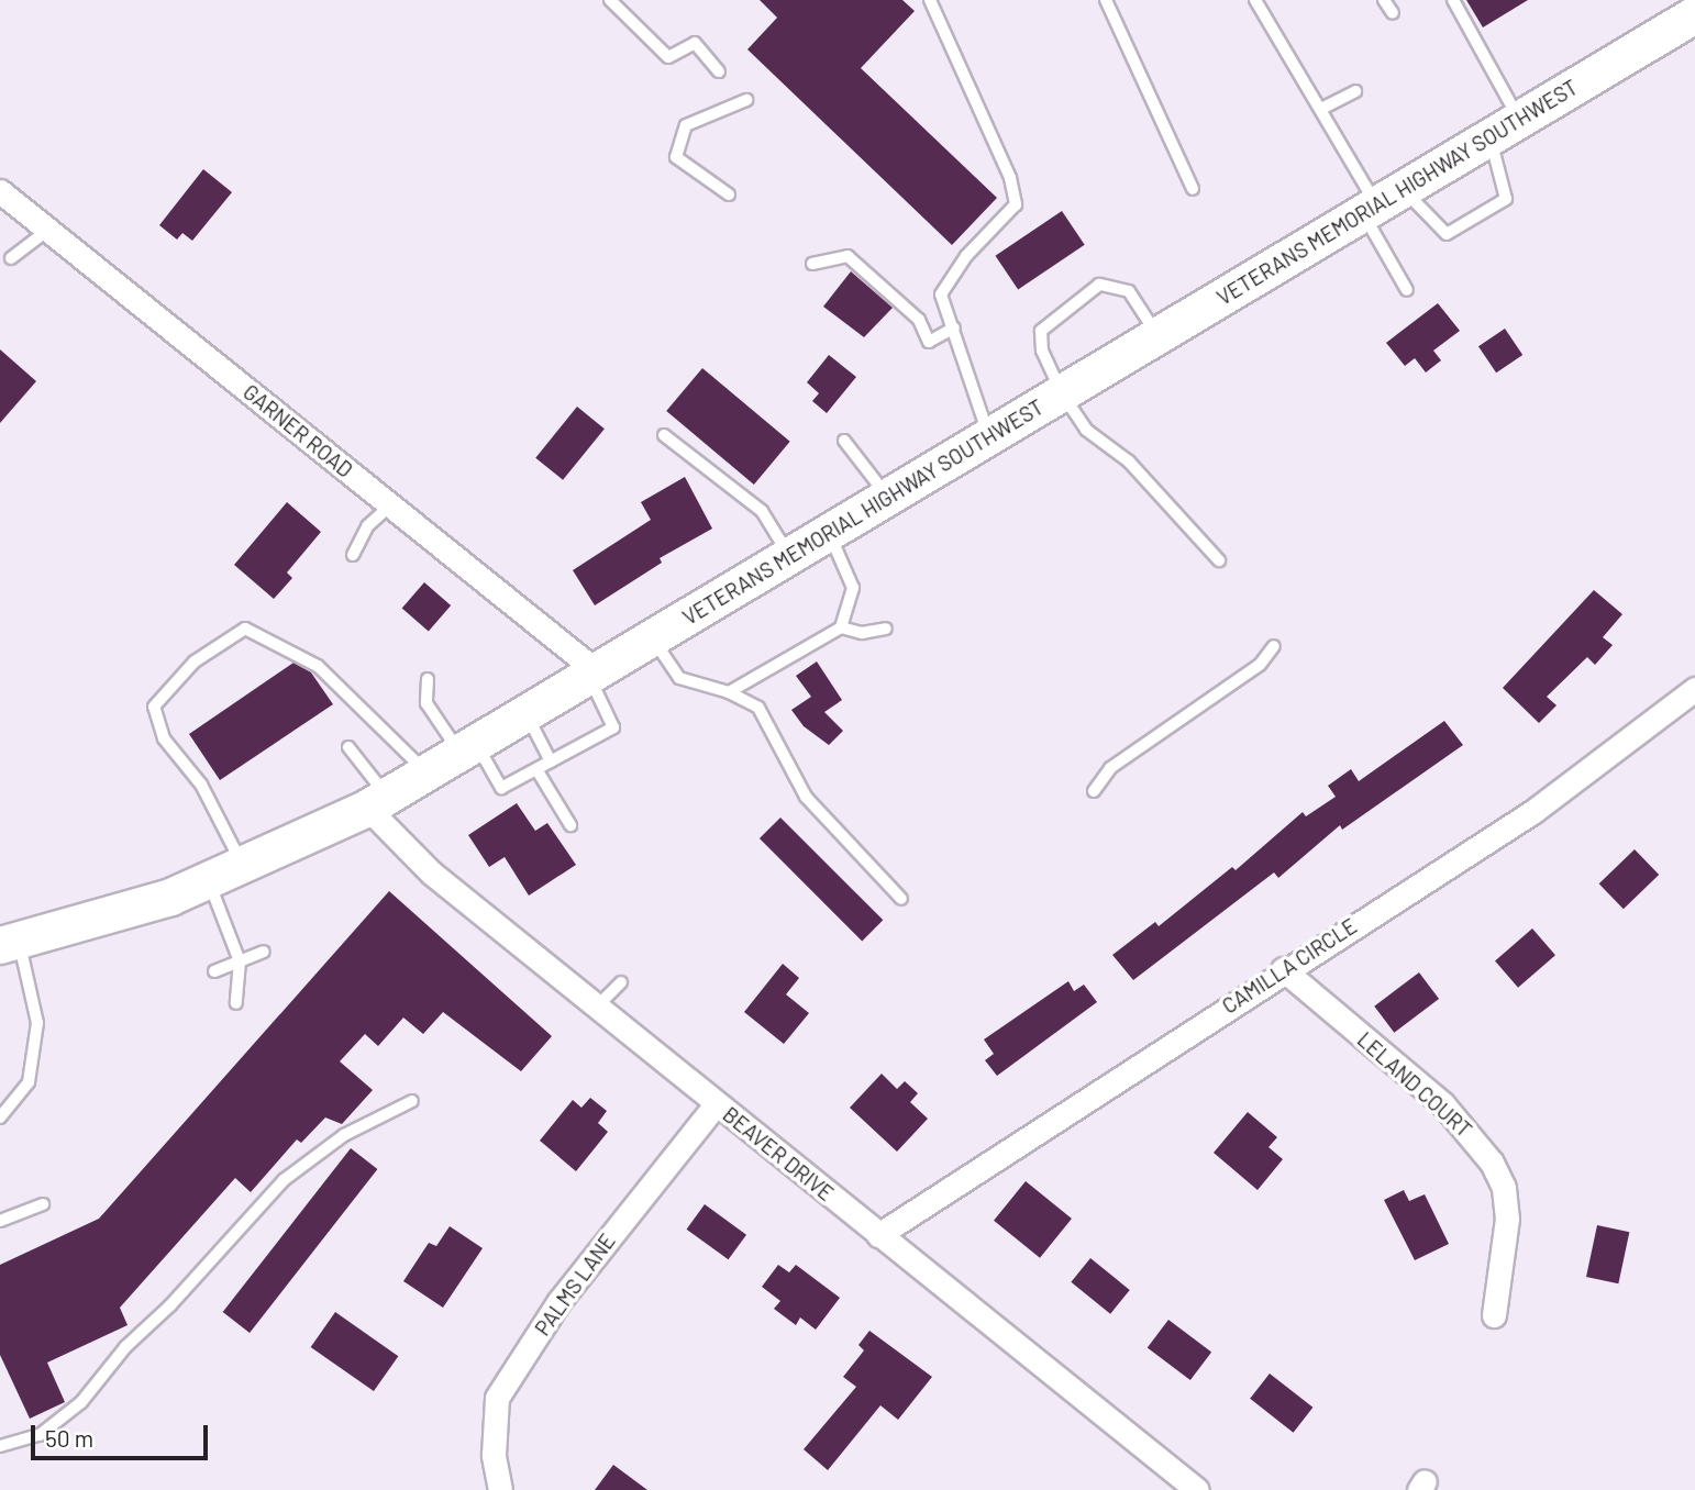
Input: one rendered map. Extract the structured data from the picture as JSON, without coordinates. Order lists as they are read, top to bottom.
{
  "streets": {
    "main road": ["VETERANS MEMORIAL HIGHWAY SOUTHWEST"],
    "street": [
      "GARNER ROAD",
      "CAMILLA CIRCLE",
      "LELAND COURT",
      "BEAVER DRIVE",
      "PALMS LANE"
    ]
  },
  "crossings": [
    ["VETERANS MEMORIAL HIGHWAY SOUTHWEST", "GARNER ROAD"],
    ["VETERANS MEMORIAL HIGHWAY SOUTHWEST", "BEAVER DRIVE"],
    ["CAMILLA CIRCLE", "LELAND COURT"],
    ["CAMILLA CIRCLE", "BEAVER DRIVE"],
    ["BEAVER DRIVE", "PALMS LANE"]
  ],
  "scale_bar": "50 m"
}
